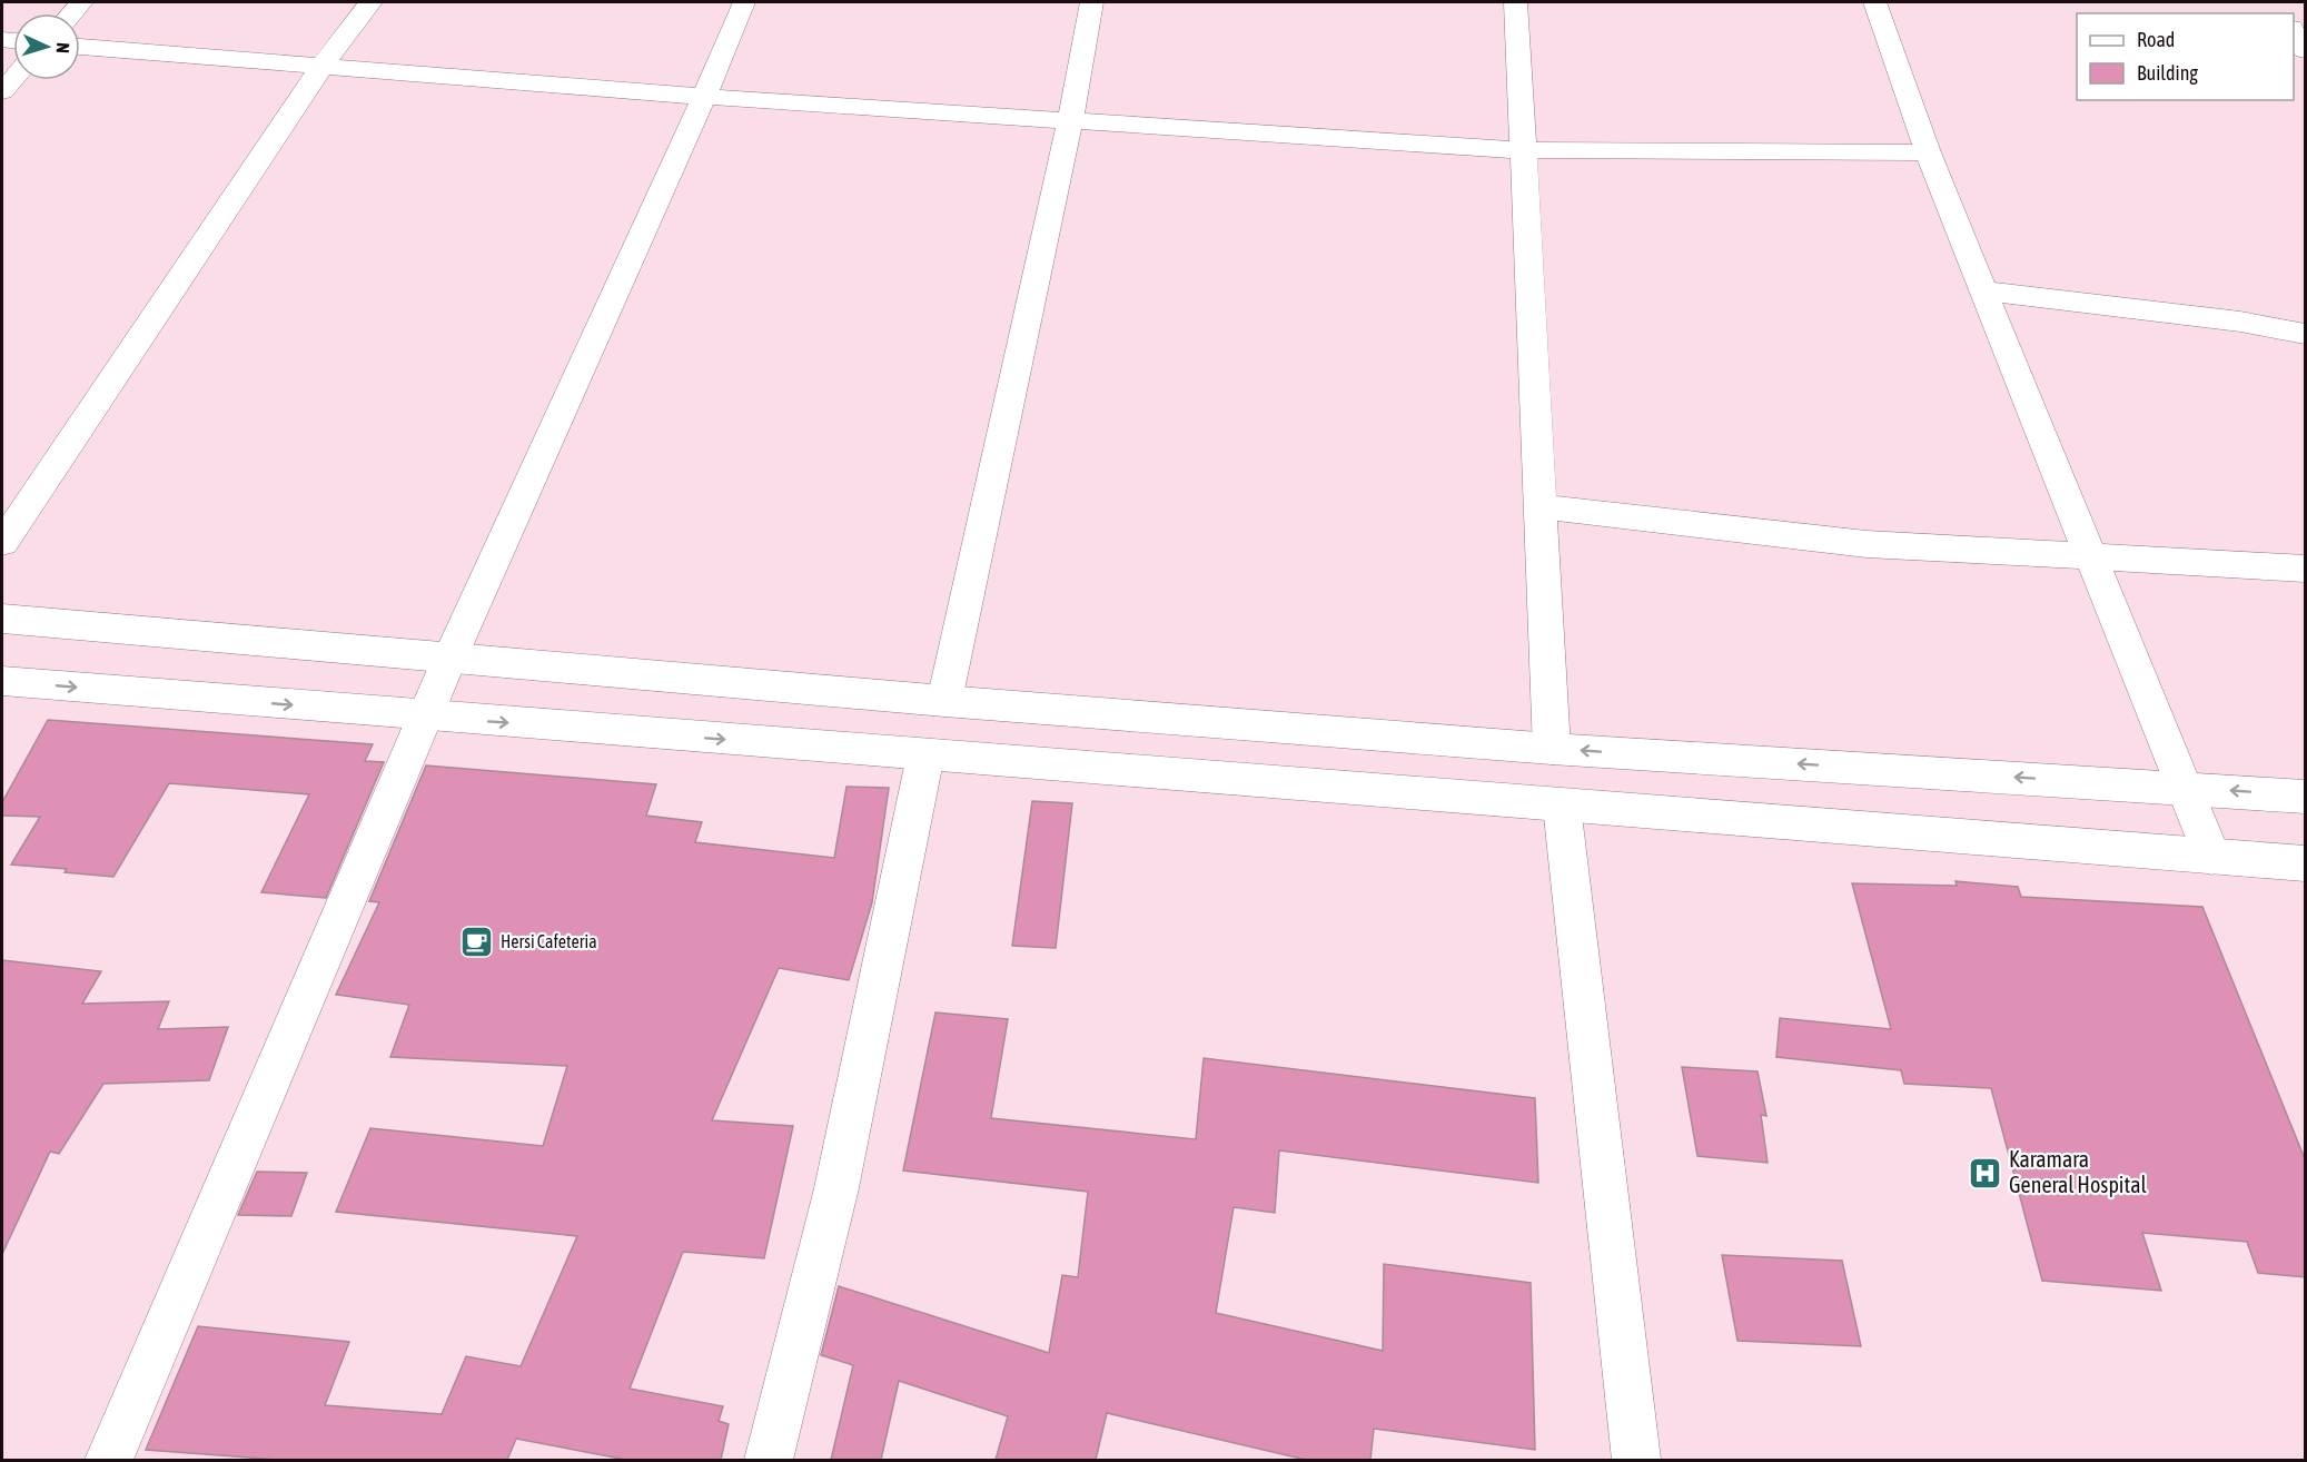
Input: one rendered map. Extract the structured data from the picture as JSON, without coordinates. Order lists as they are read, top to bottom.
{
  "places": {
    "cafe": ["Hersi Cafeteria"],
    "hospital": ["Karamara General Hospital"]
  },
  "legend": ["Road", "Building"],
  "north": "right"
}
